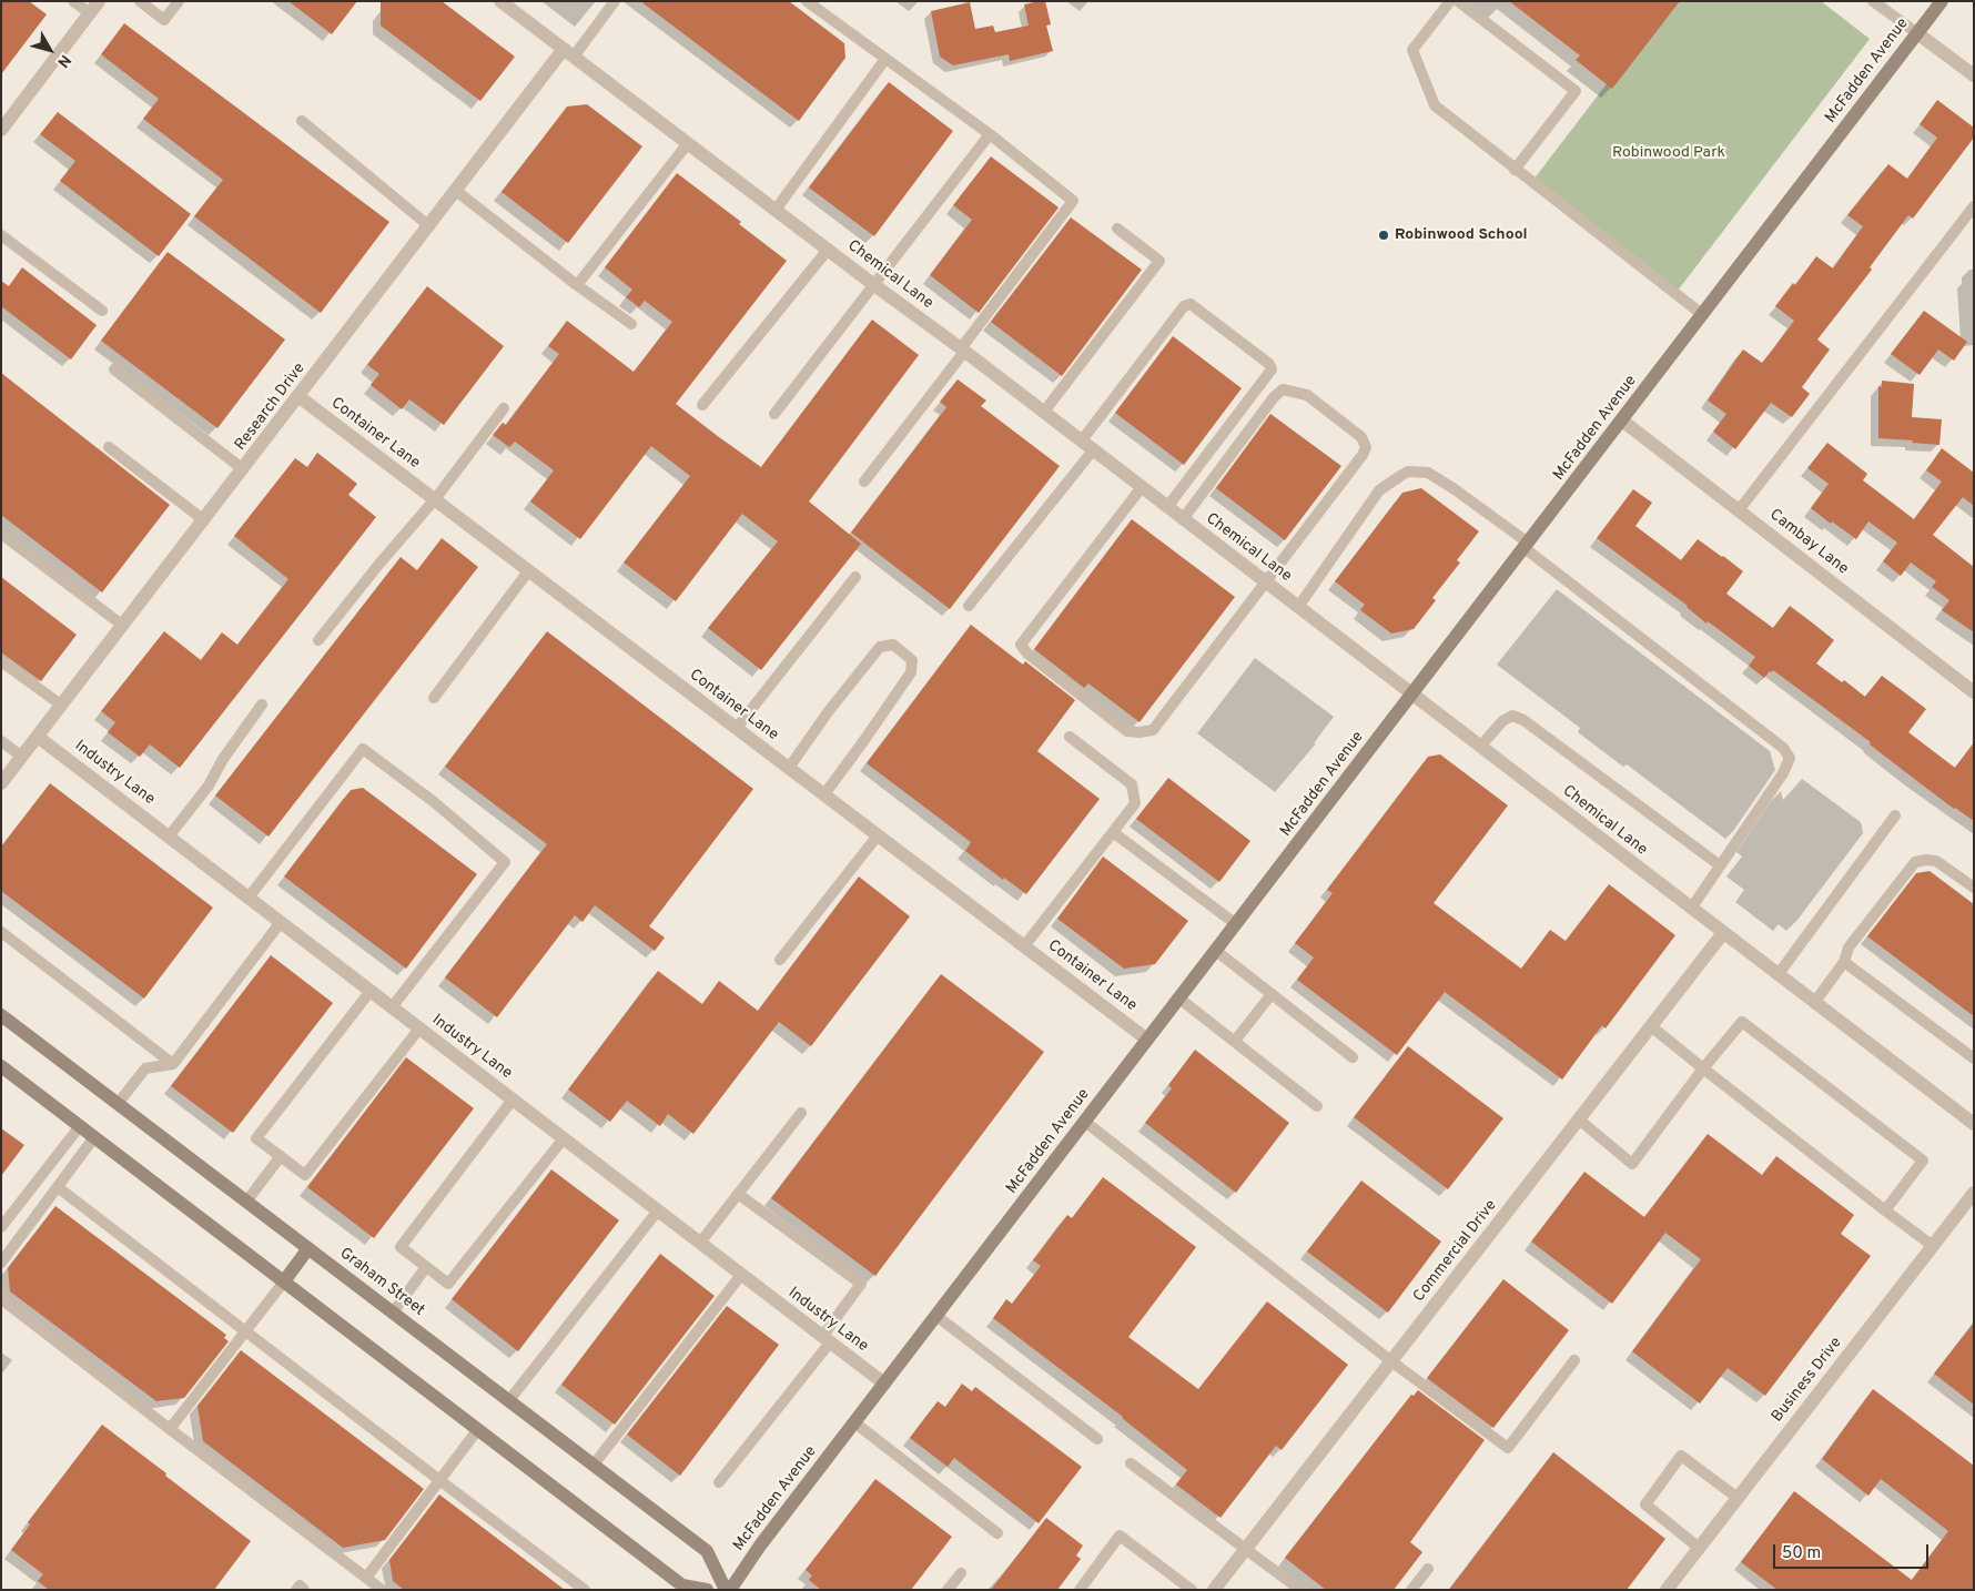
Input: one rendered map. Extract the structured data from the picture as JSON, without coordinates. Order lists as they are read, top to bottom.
{
  "streets": {
    "street": [
      "McFadden Avenue",
      "Chemical Lane",
      "Research Drive",
      "Container Lane",
      "Cambay Lane",
      "Industry Lane",
      "Commercial Drive",
      "Graham Street",
      "Business Drive"
    ]
  },
  "crossings": [
    ["McFadden Avenue", "Chemical Lane"],
    ["McFadden Avenue", "Container Lane"],
    ["McFadden Avenue", "Cambay Lane"],
    ["McFadden Avenue", "Industry Lane"],
    ["Chemical Lane", "Research Drive"],
    ["Chemical Lane", "Commercial Drive"],
    ["Research Drive", "Container Lane"],
    ["Research Drive", "Industry Lane"]
  ],
  "parks": ["Robinwood Park"],
  "places": ["Robinwood School"],
  "scale_bar": "50 m",
  "north": "bottom right"
}
